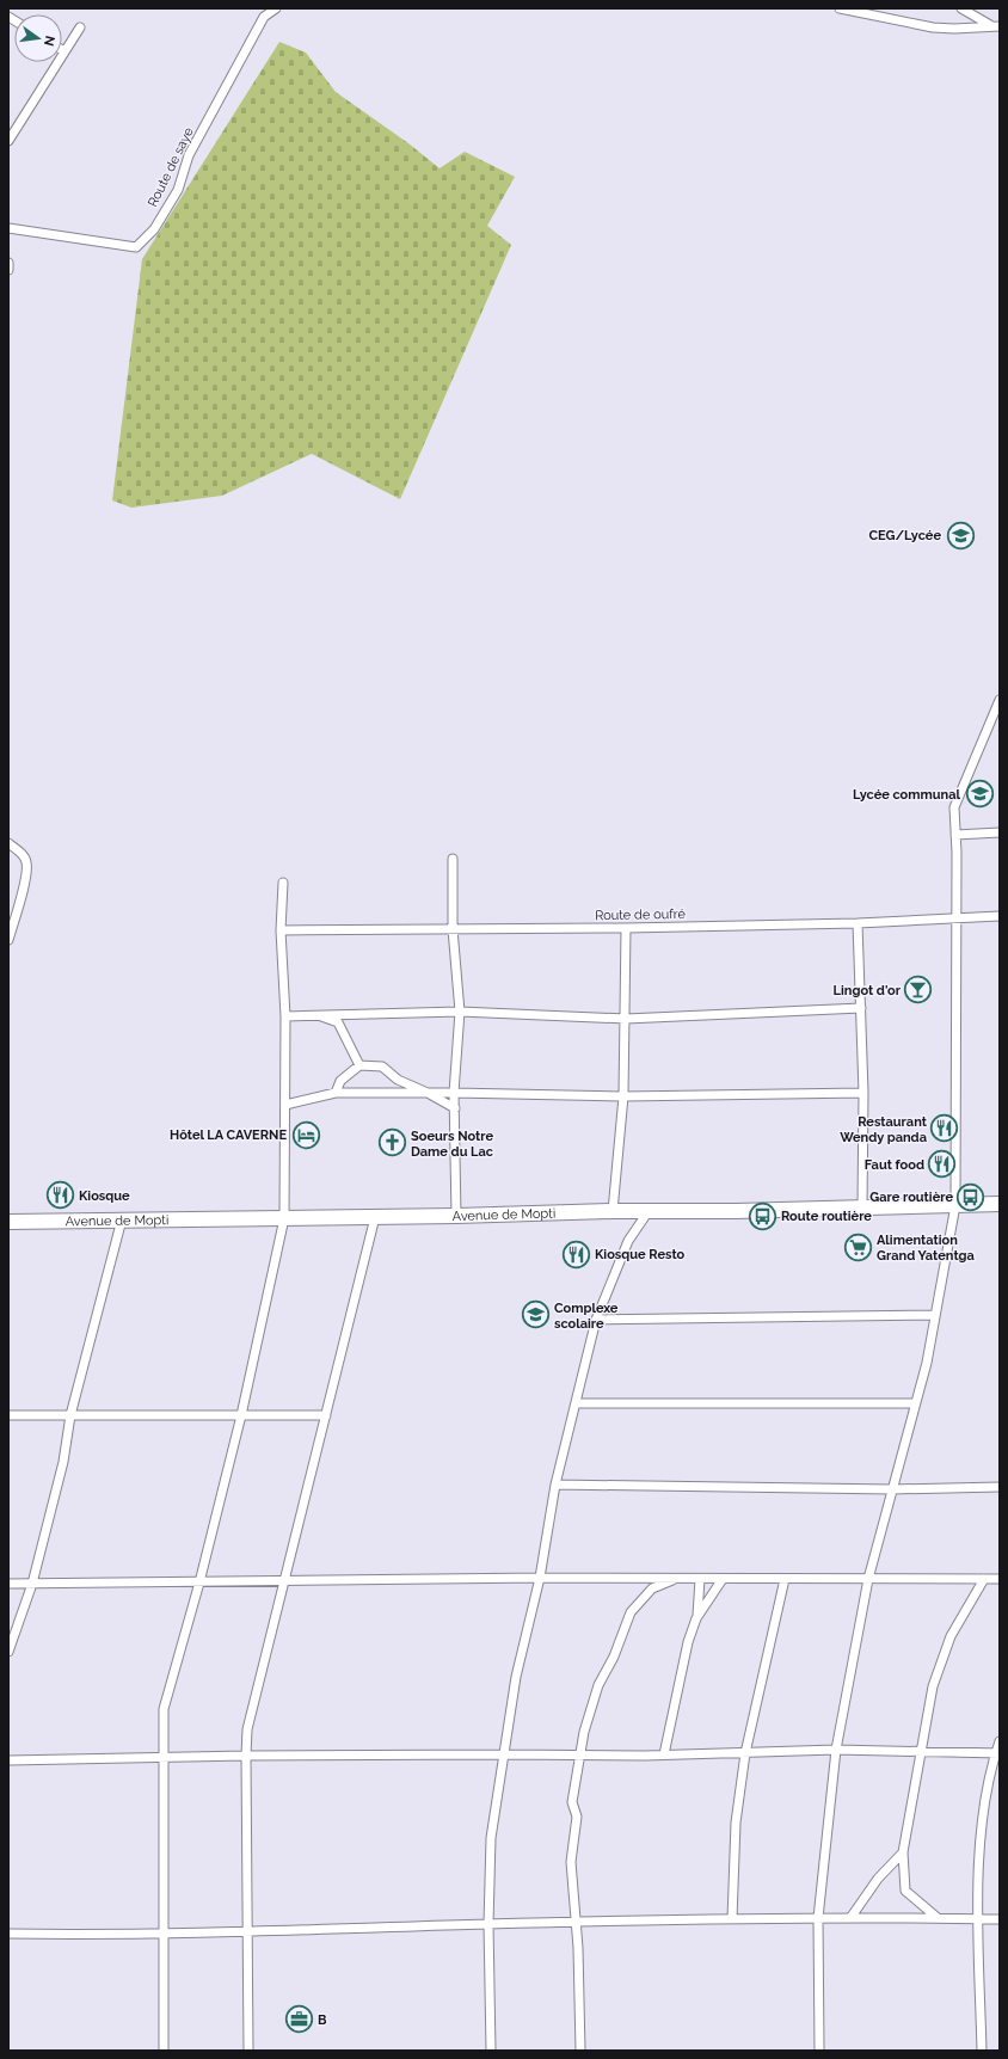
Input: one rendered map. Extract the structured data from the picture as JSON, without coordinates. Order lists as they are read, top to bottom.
{
  "streets": {
    "main road": ["Avenue de Mopti"],
    "street": ["Route de saye", "Route de oufré"]
  },
  "places": {
    "school or university": ["CEG/Lycée", "Lycée communal", "Complexe scolaire"],
    "bar": ["Lingot d'or"],
    "restaurant": [
      "Restaurant Wendy panda",
      "Faut food",
      "Kiosque",
      "Kiosque Resto"
    ],
    "hotel": ["Hôtel LA CAVERNE"],
    "church": ["Soeurs Notre Dame du Lac"],
    "bus stop": ["Gare routière", "Route routière"],
    "supermarket": ["Alimentation Grand Yatentga"],
    "office": ["B"]
  },
  "north": "right"
}
